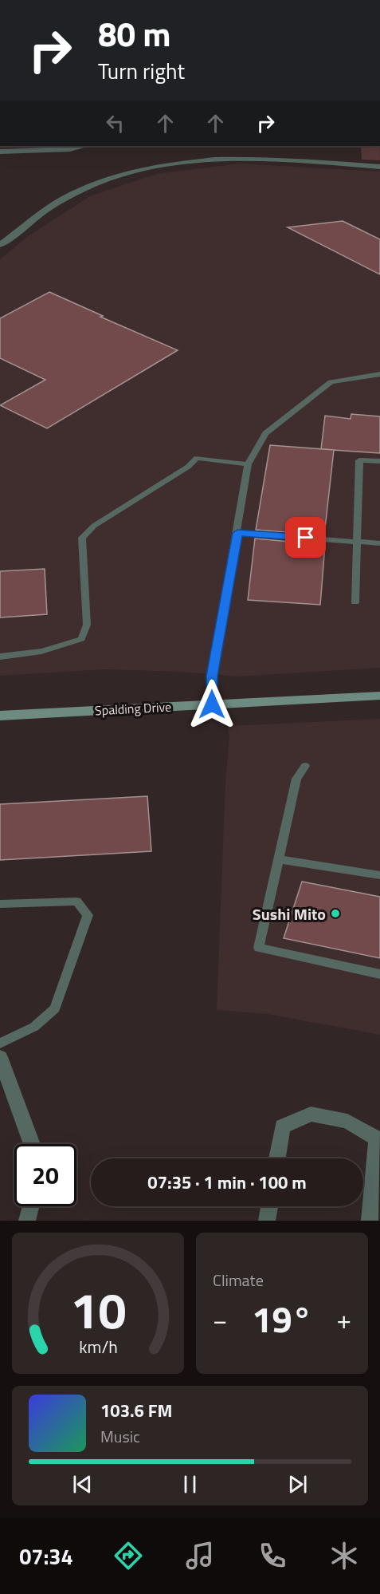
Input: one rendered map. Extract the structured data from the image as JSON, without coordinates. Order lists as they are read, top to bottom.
{
  "streets": {
    "main road": ["Spalding Drive"]
  },
  "places": ["Sushi Mito"],
  "page": {
    "turn": ["80 m", "Turn right"],
    "limit": "20",
    "trip": "07:35 · 1 min · 100 m",
    "tile": "Climate",
    "heat": ["−", "19°", "+"],
    "song": ["103.6 FM", "Music"],
    "tabs": "07:34",
    "gauge": ["10", "km/h"]
  }
}
